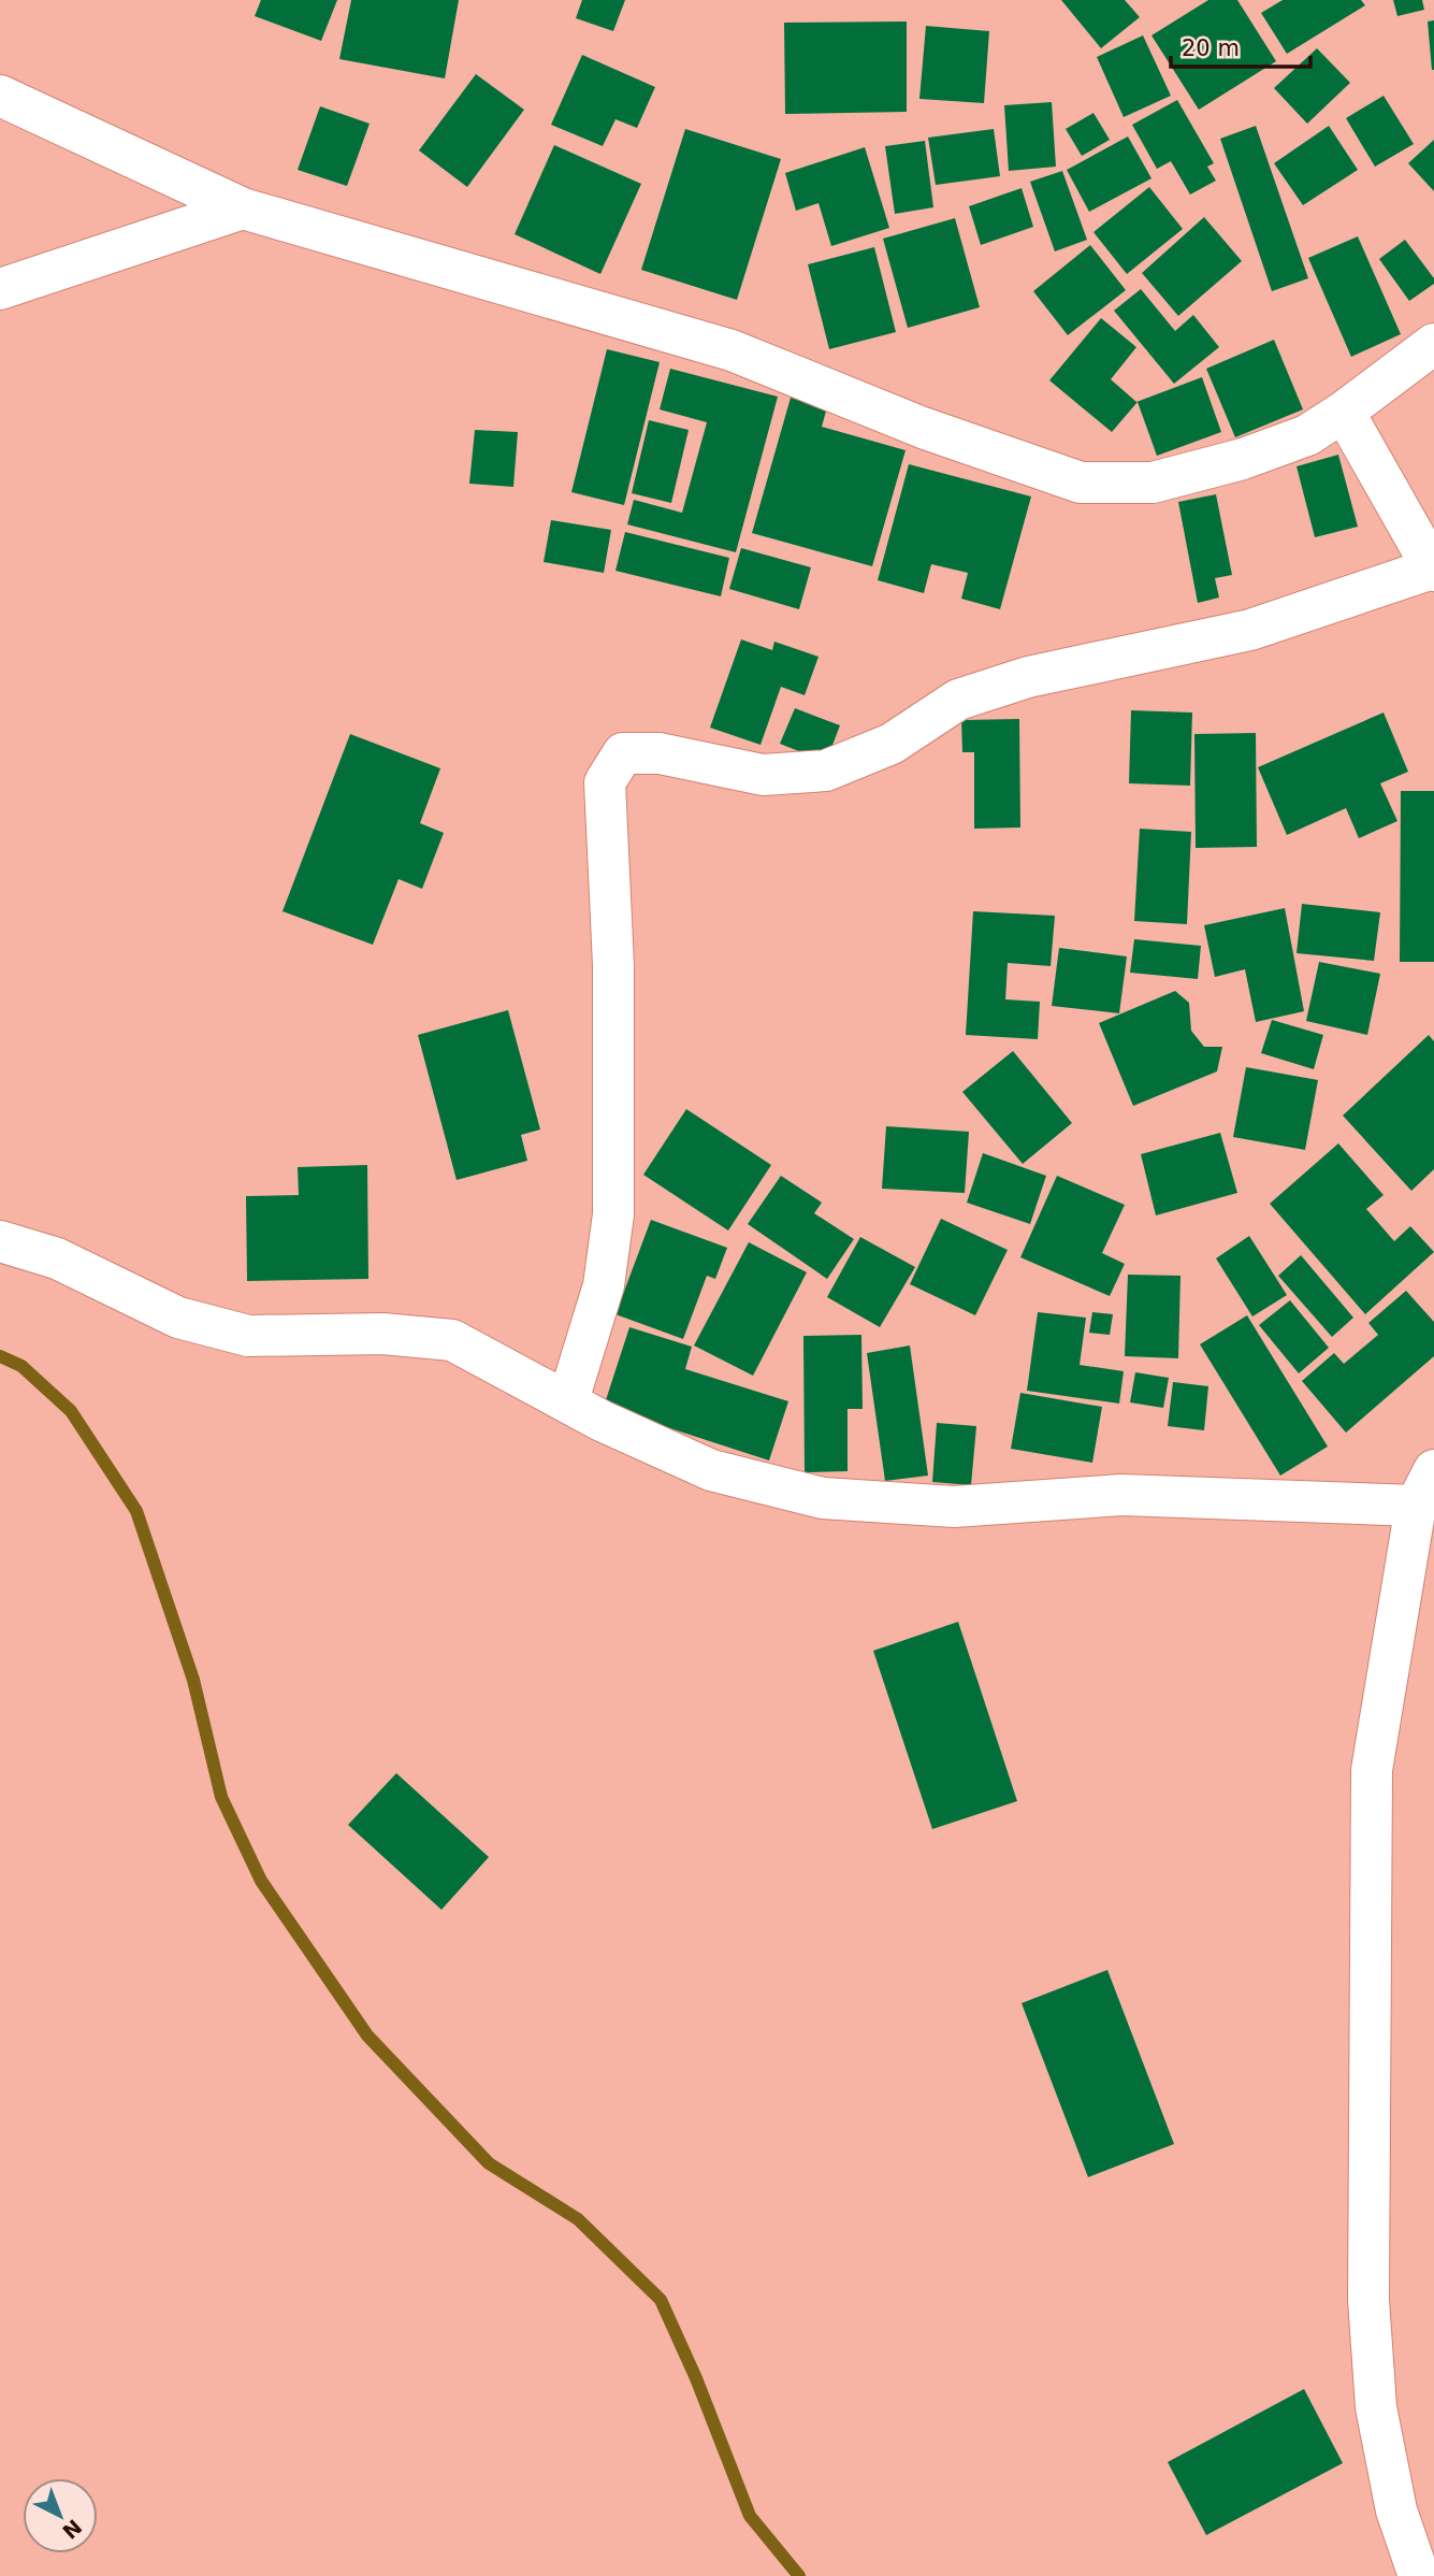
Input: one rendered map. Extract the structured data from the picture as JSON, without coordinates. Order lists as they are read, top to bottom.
{
  "scale_bar": "20 m",
  "north": "bottom right"
}
